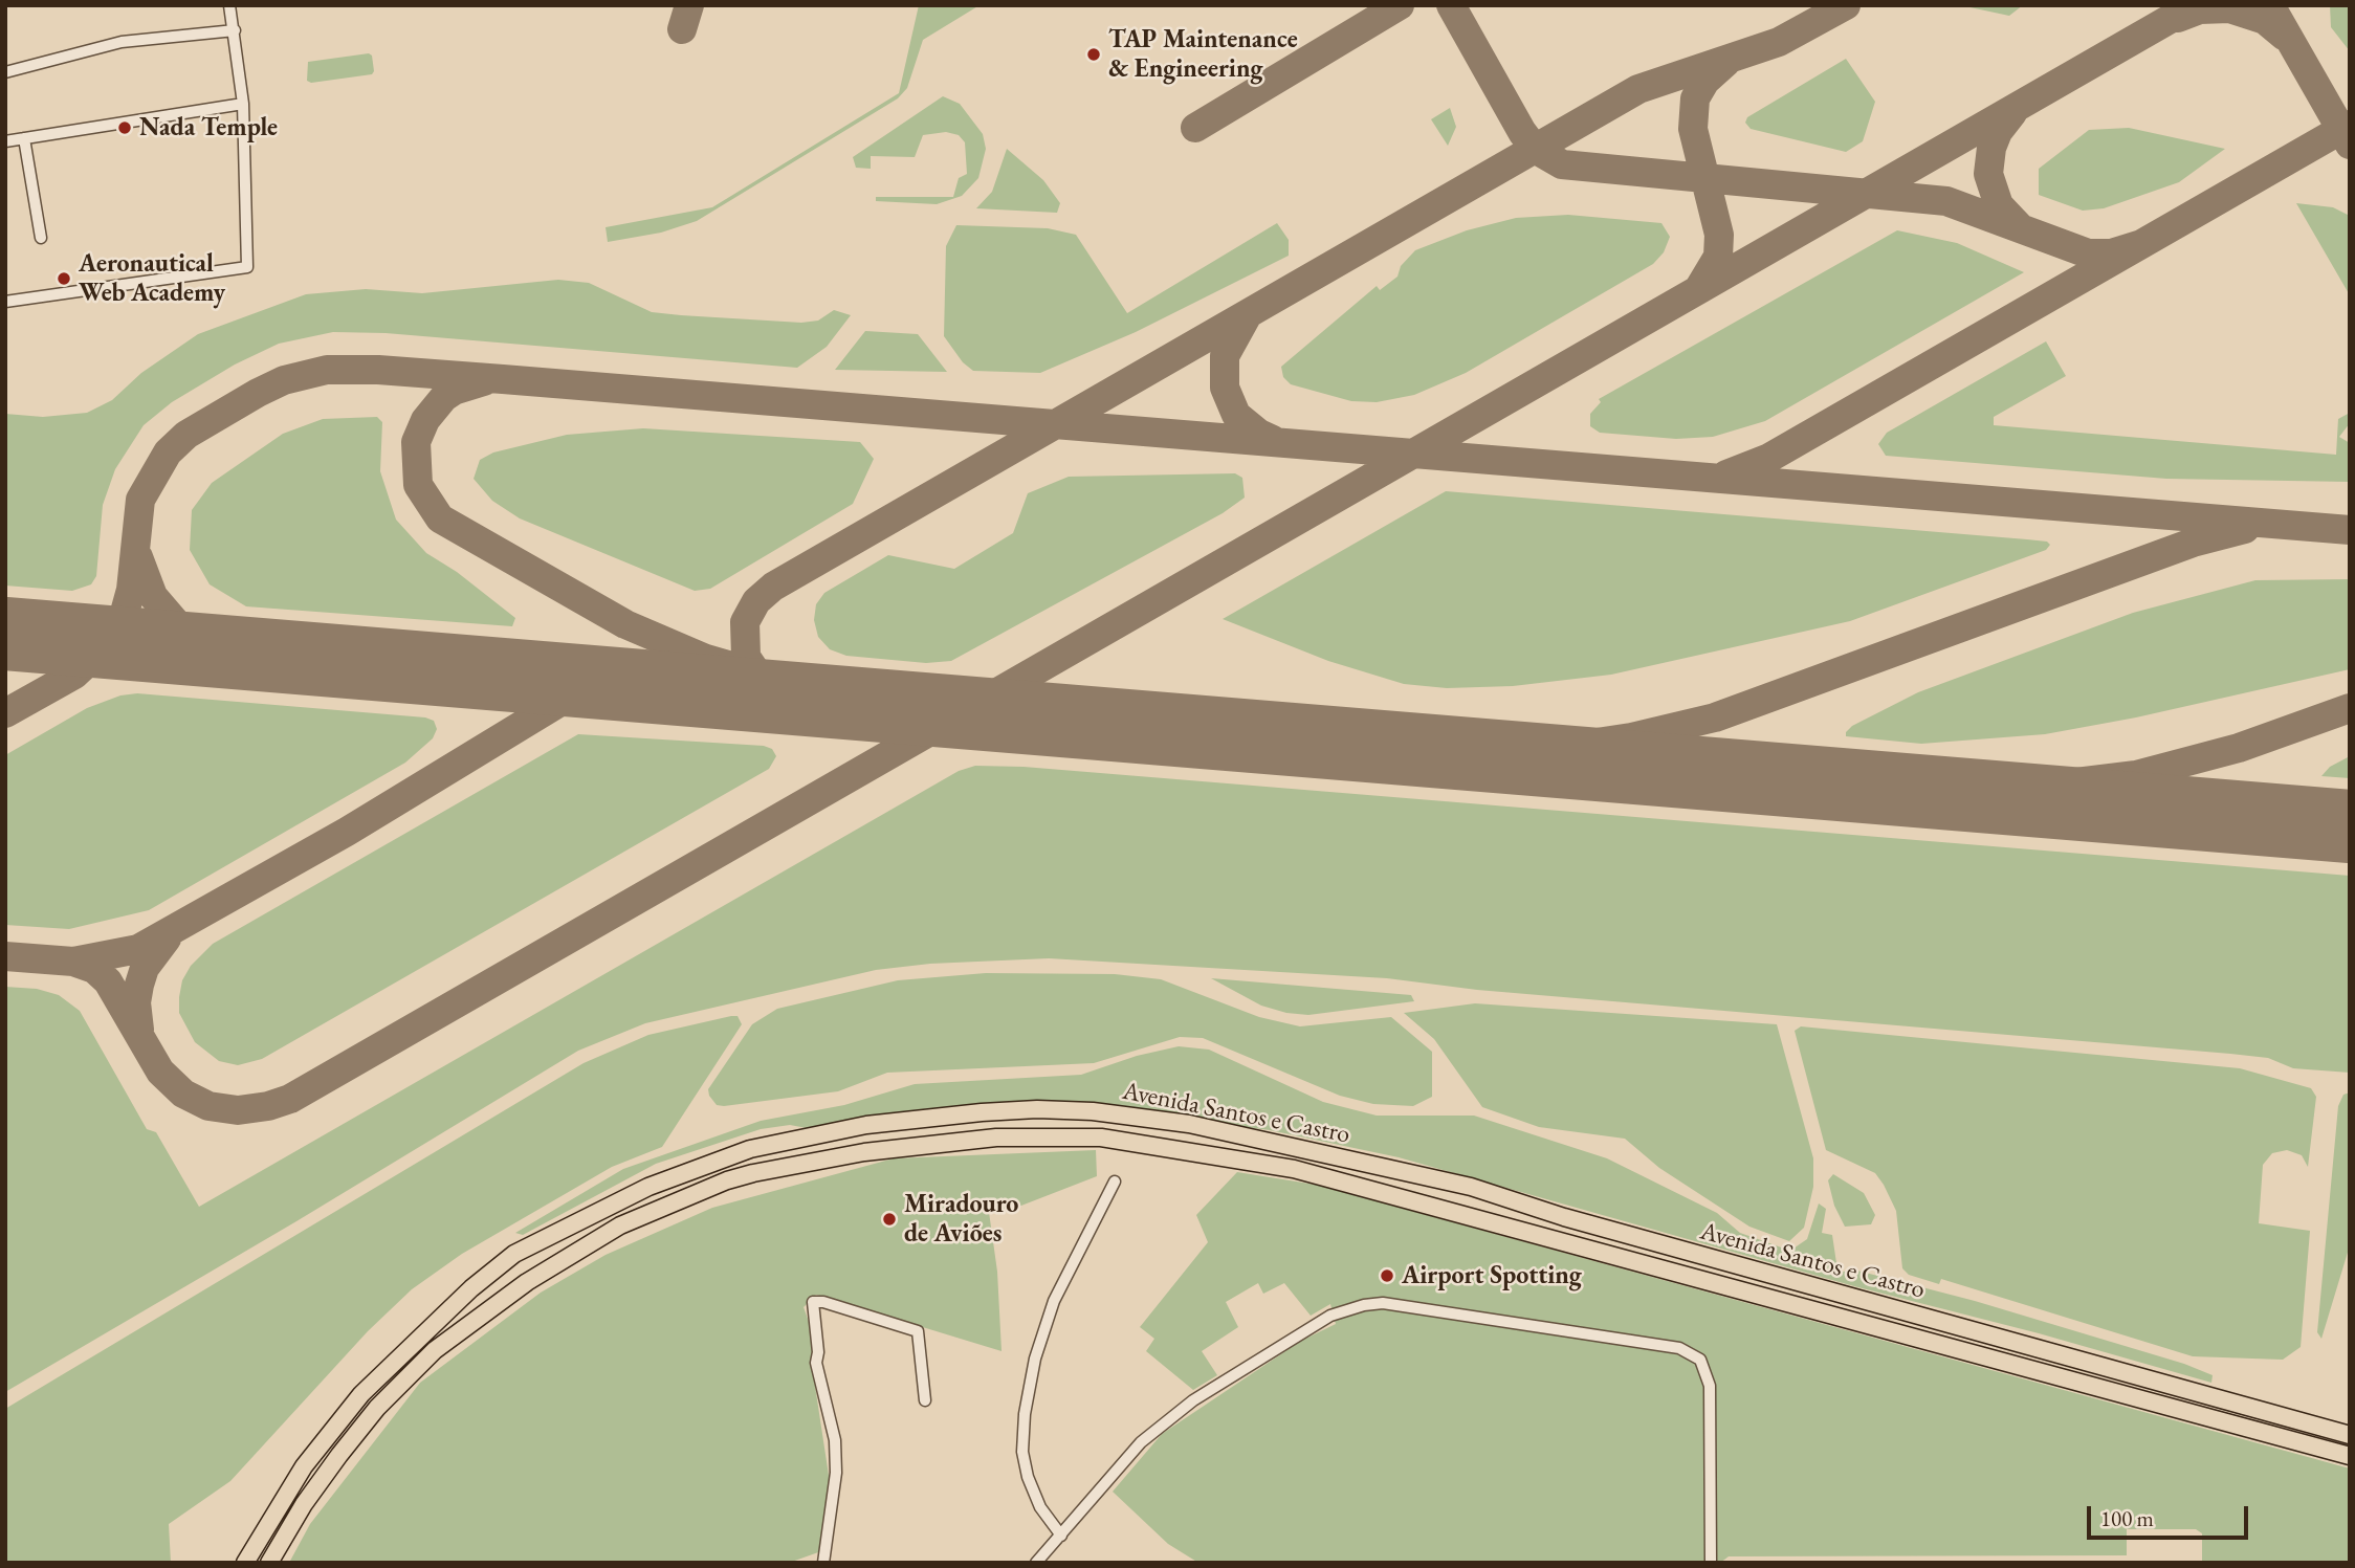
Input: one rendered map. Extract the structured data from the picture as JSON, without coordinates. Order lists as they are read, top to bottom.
{
  "streets": {
    "main road": ["Avenida Santos e Castro"]
  },
  "places": [
    "TAP Maintenance & Engineering",
    "Nada Temple",
    "Aeronautical Web Academy",
    "Miradouro de Aviões",
    "Airport Spotting"
  ],
  "scale_bar": "100 m"
}
